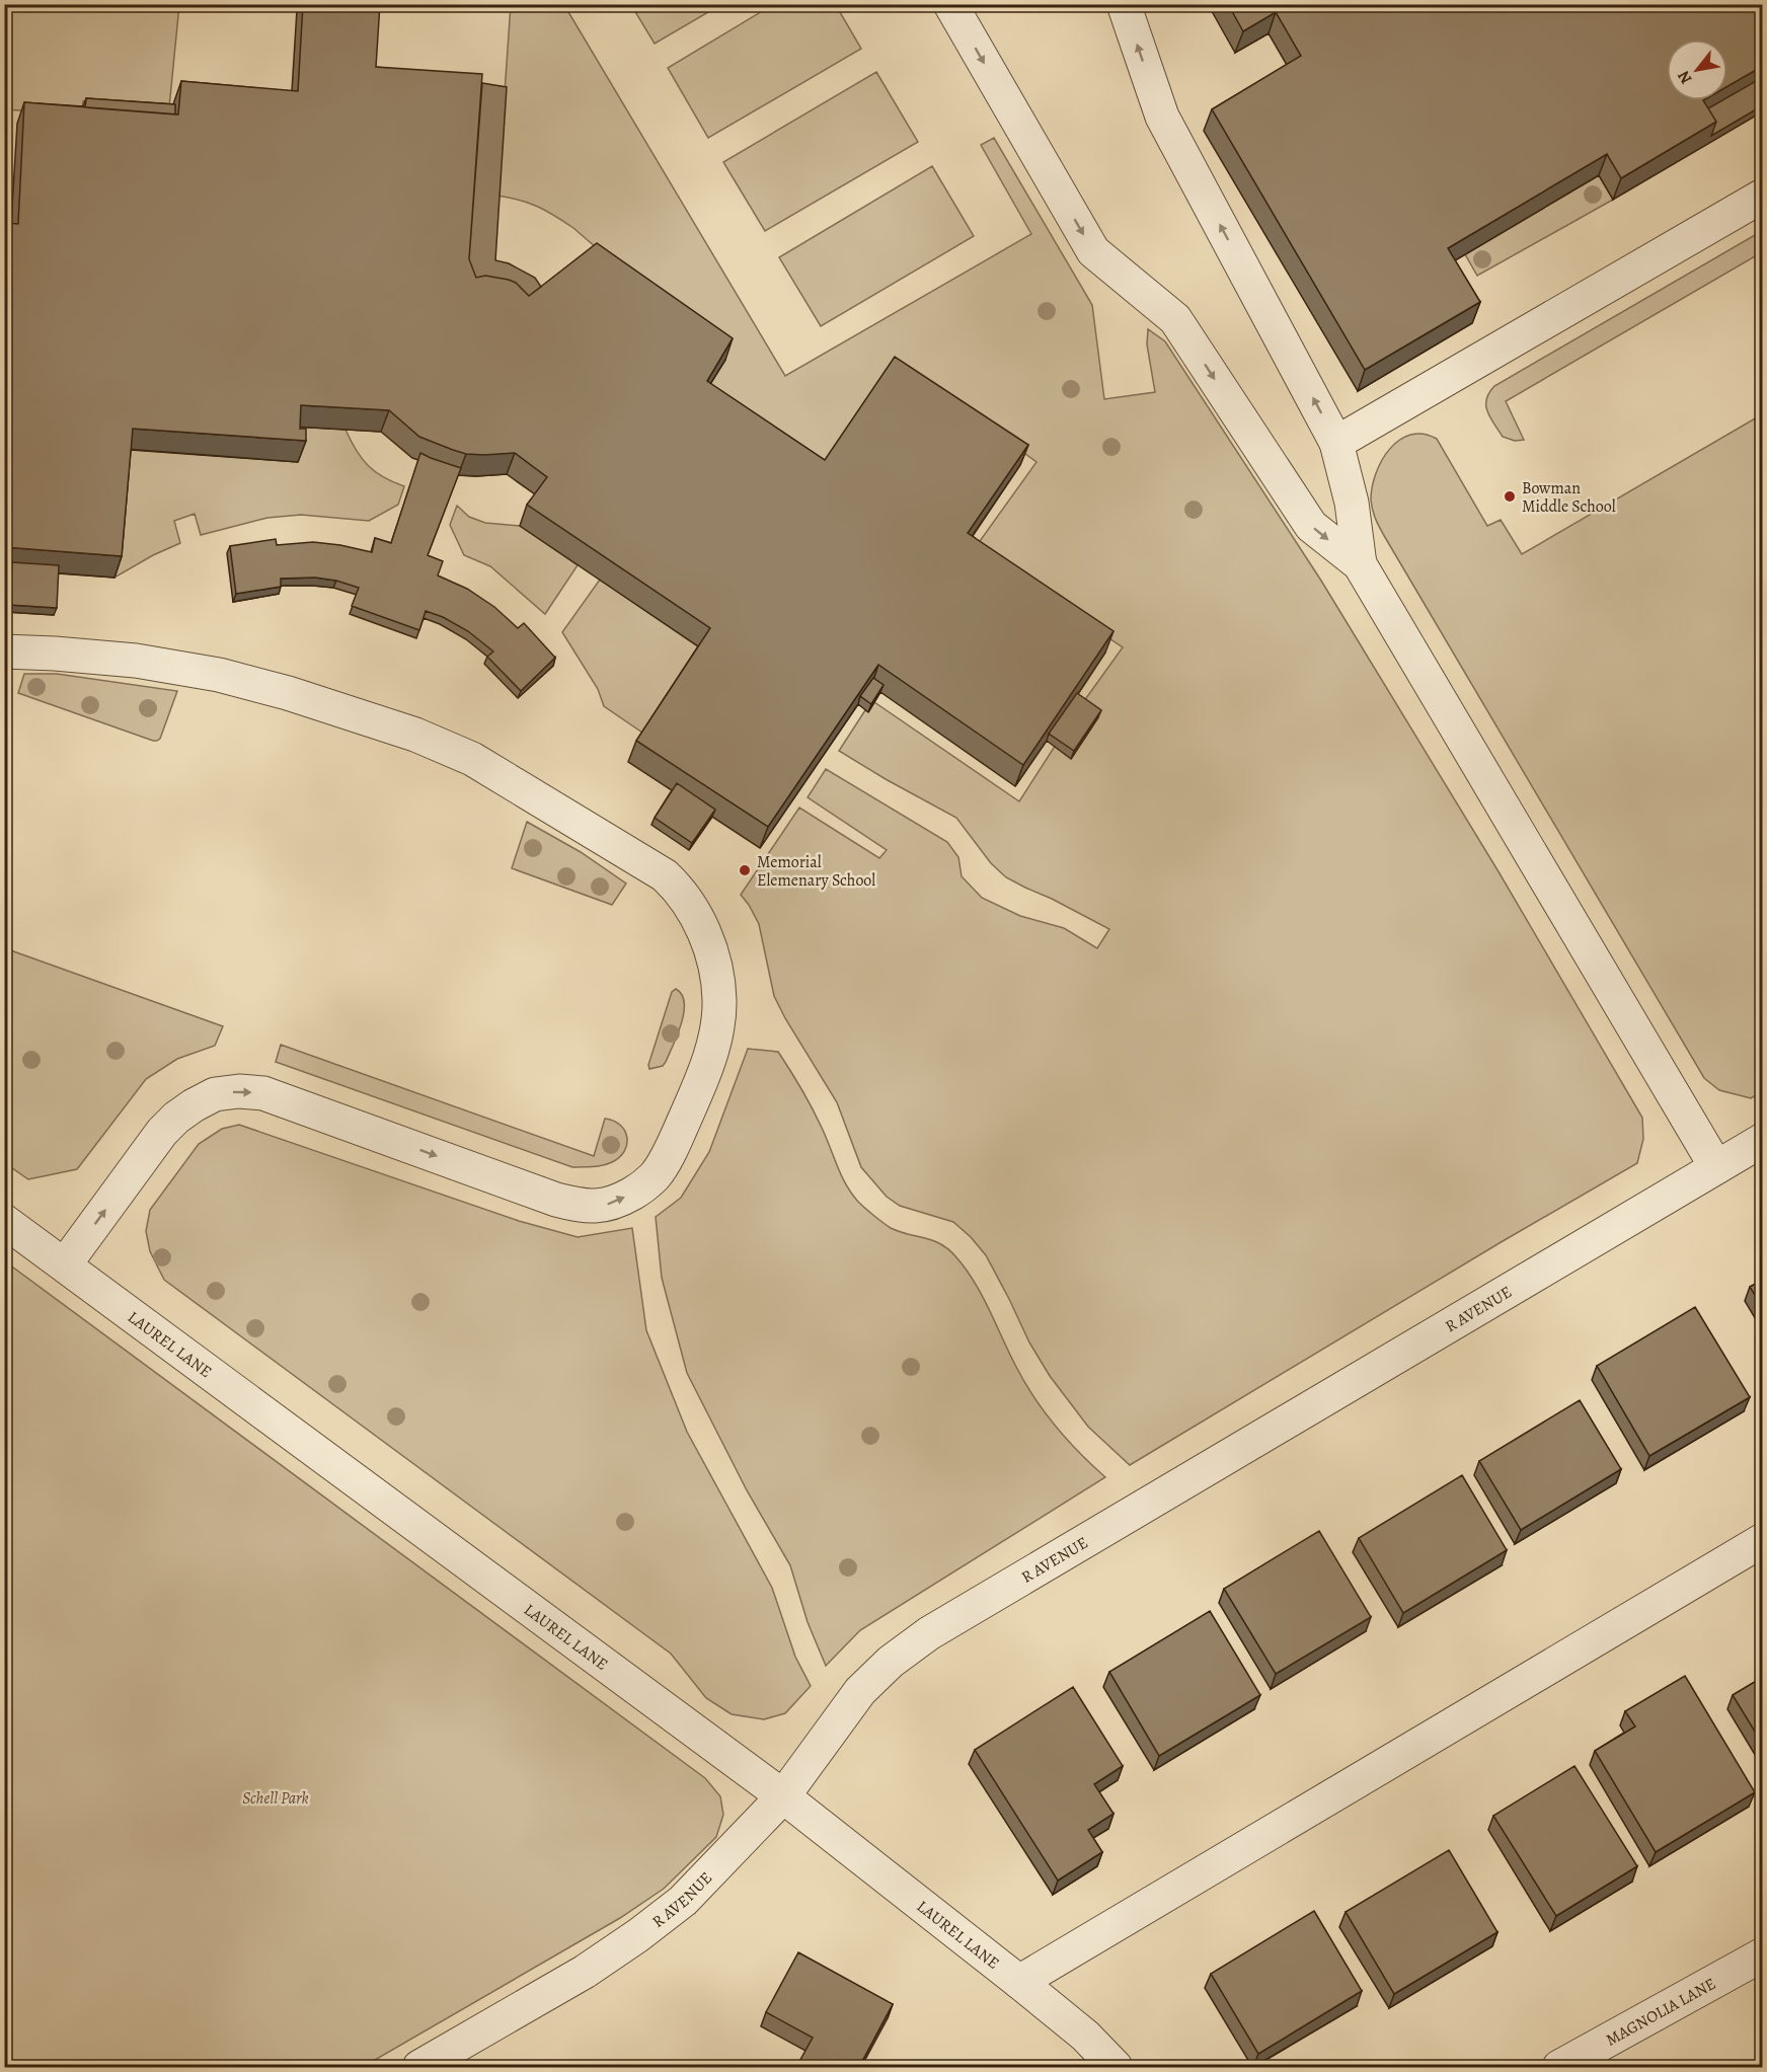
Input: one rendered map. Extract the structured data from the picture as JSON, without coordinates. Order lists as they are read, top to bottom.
{
  "streets": {
    "street": ["R AVENUE", "LAUREL LANE", "MAGNOLIA LANE"]
  },
  "crossings": [
    ["R AVENUE", "LAUREL LANE"]
  ],
  "parks": ["Schell Park"],
  "places": ["Bowman Middle School", "Memorial Elemenary School"],
  "north": "bottom left"
}
